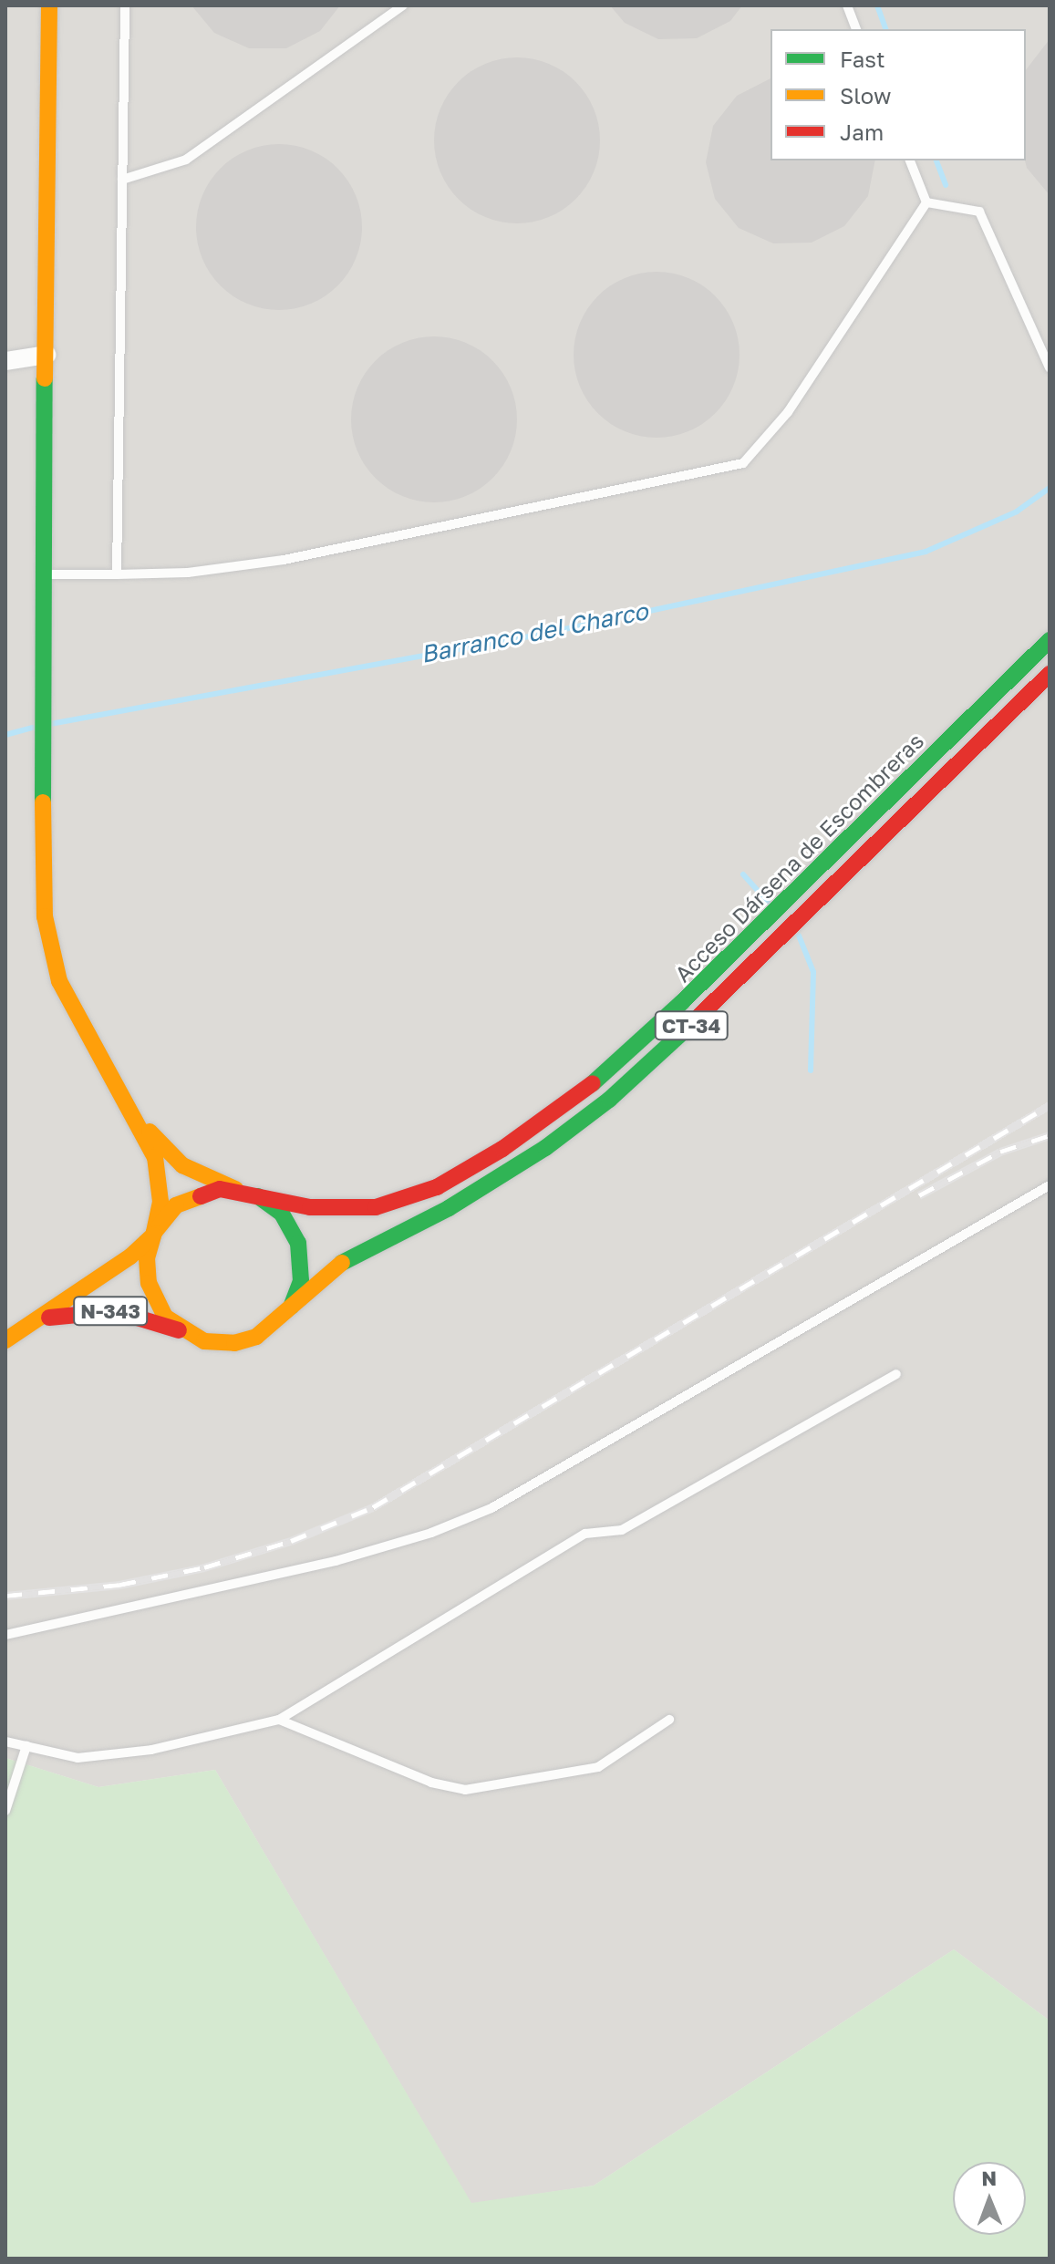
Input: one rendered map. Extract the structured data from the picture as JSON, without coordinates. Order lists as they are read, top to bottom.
{
  "streets": {
    "main road": ["Acceso Dársena de Escombreras", "CT-34", "N-343"]
  },
  "crossings": [
    ["Acceso Dársena de Escombreras", "N-343"]
  ],
  "water": ["Barranco del Charco"],
  "legend": ["Fast", "Slow", "Jam"],
  "north": "top"
}
